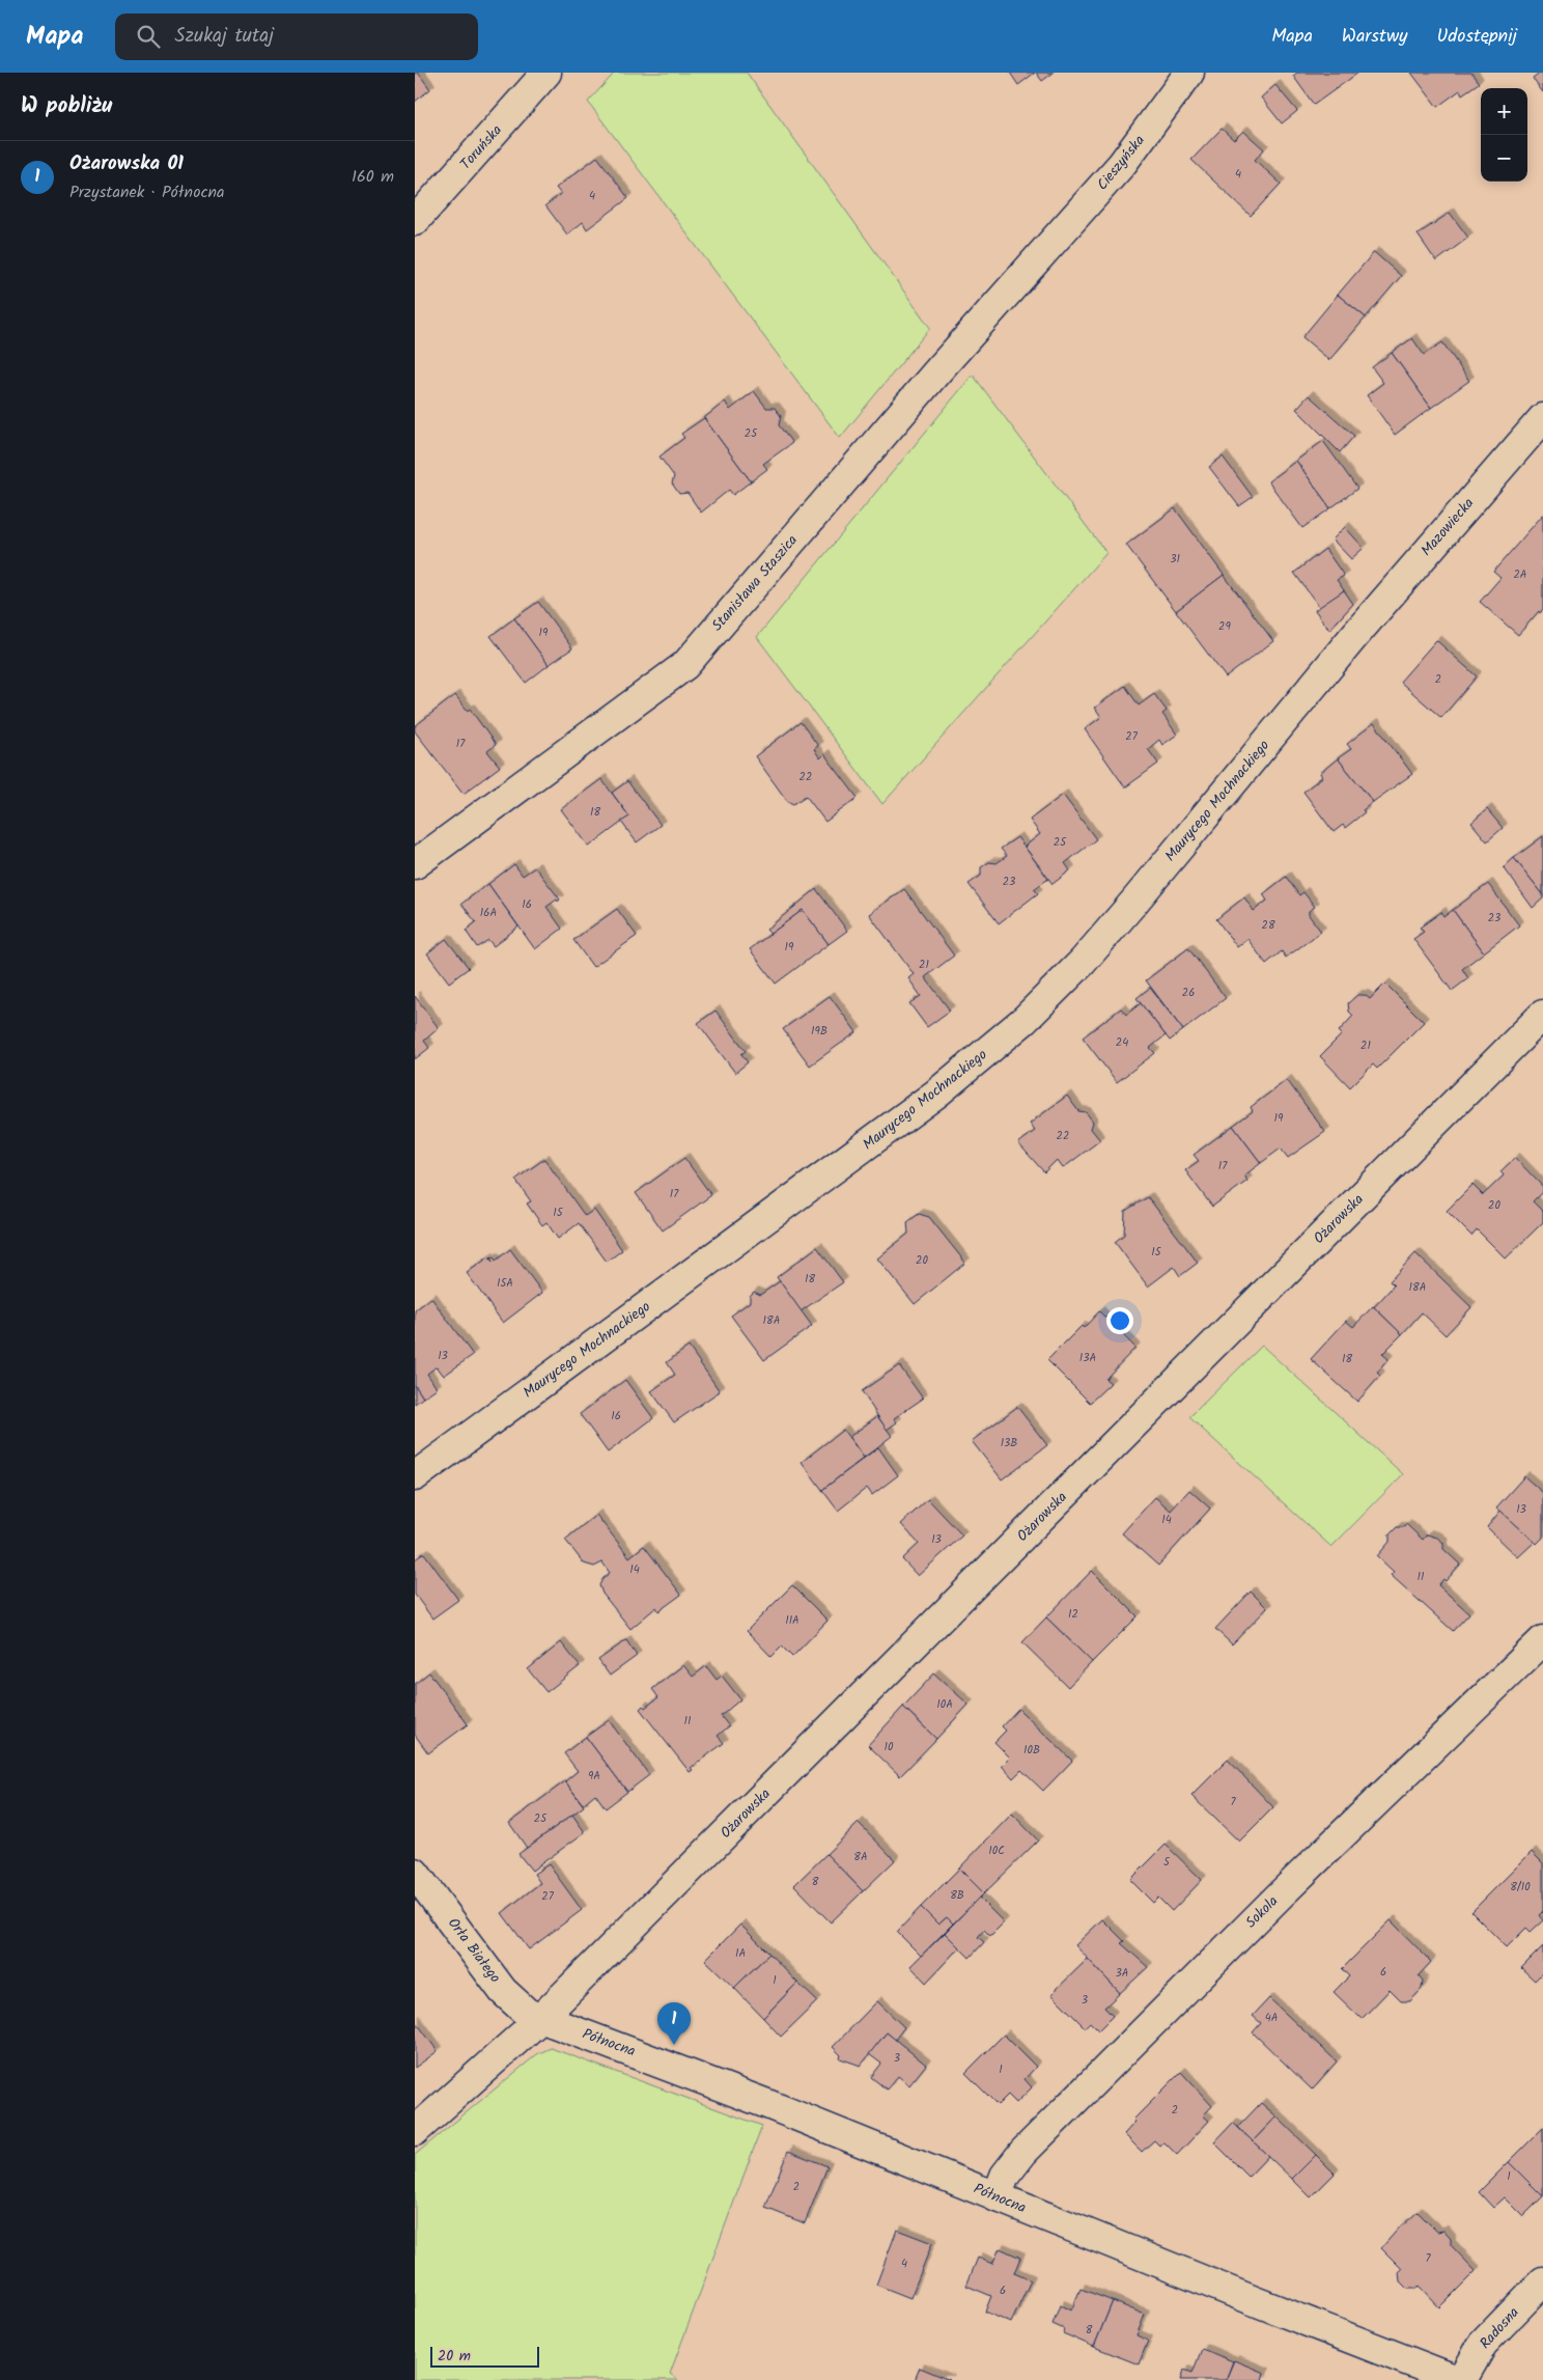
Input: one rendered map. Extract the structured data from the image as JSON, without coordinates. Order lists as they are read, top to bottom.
{
  "streets": {
    "street": [
      "Toruńska",
      "Cieszyńska",
      "Mazowiecka",
      "Stanisława Staszica",
      "Maurycego Mochnackiego",
      "Ożarowska",
      "Sokola",
      "Orła Białego",
      "Północna",
      "Radosna"
    ]
  },
  "crossings": [
    ["Cieszyńska", "Stanisława Staszica"],
    ["Mazowiecka", "Maurycego Mochnackiego"],
    ["Ożarowska", "Orła Białego"],
    ["Ożarowska", "Północna"],
    ["Sokola", "Północna"],
    ["Orła Białego", "Północna"]
  ],
  "house_numbers": [
    "4",
    "4",
    "25",
    "31",
    "2A",
    "29",
    "19",
    "2",
    "27",
    "17",
    "22",
    "18",
    "25",
    "23",
    "16",
    "16A",
    "23",
    "28",
    "19",
    "21",
    "26",
    "19B",
    "24",
    "21",
    "19",
    "22",
    "17",
    "17",
    "20",
    "15",
    "15",
    "20",
    "18",
    "15A",
    "18A",
    "18A",
    "13",
    "13A",
    "18",
    "16",
    "13B",
    "13",
    "14",
    "13",
    "14",
    "11",
    "12",
    "11A",
    "10A",
    "11",
    "10",
    "10B",
    "9A",
    "7",
    "25",
    "10C",
    "8A",
    "5",
    "8",
    "8/10",
    "8B",
    "27",
    "1A",
    "6",
    "3A",
    "1",
    "3",
    "4A",
    "3",
    "1",
    "2",
    "1",
    "2",
    "7",
    "4",
    "6",
    "8"
  ],
  "scale_bar": "20 m",
  "page": {
    "header": "Mapa",
    "search": "Szukaj tutaj",
    "nav": ["Mapa", "Warstwy", "Udostępnij"],
    "heading": "W pobliżu",
    "map_buttons": ["+", "−"],
    "list": [
      {
        "mark": "1",
        "name": "Ożarowska 01",
        "note": "Przystanek · Północna",
        "value": "160 m"
      }
    ],
    "pins": "1",
    "scale": "20 m"
  }
}
